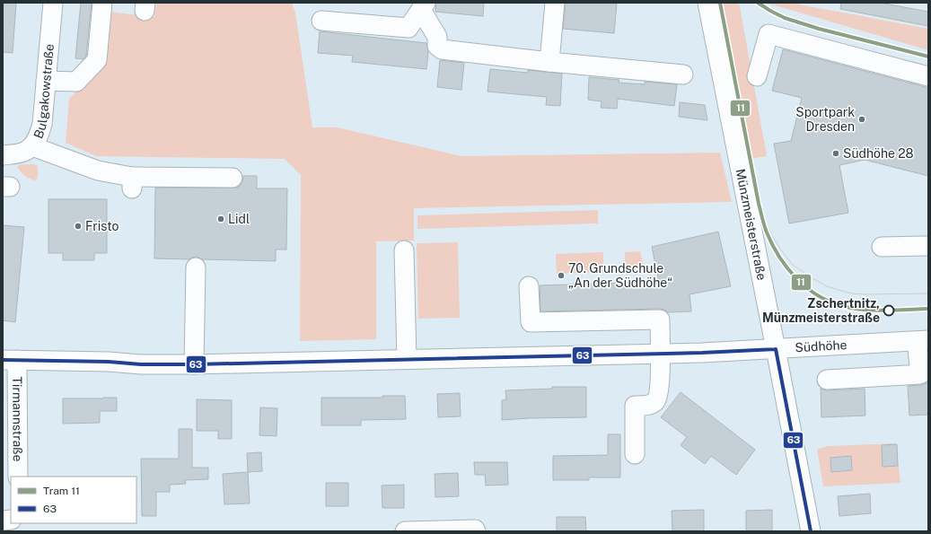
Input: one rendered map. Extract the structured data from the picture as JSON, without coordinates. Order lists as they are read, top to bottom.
{
  "streets": {
    "street": [
      "Bulgakowstraße",
      "Münzmeisterstraße",
      "Südhöhe",
      "Tirmannstraße"
    ]
  },
  "crossings": [
    ["Münzmeisterstraße", "Südhöhe"],
    ["Südhöhe", "Tirmannstraße"]
  ],
  "places": [
    "Sportpark Dresden",
    "Südhöhe 28",
    "Lidl",
    "Fristo",
    "70. Grundschule „An der Südhöhe“",
    "Zschertnitz, Münzmeisterstraße"
  ],
  "lines": ["tram line 11", "transit line 63"],
  "legend": ["Tram 11", "63"]
}
